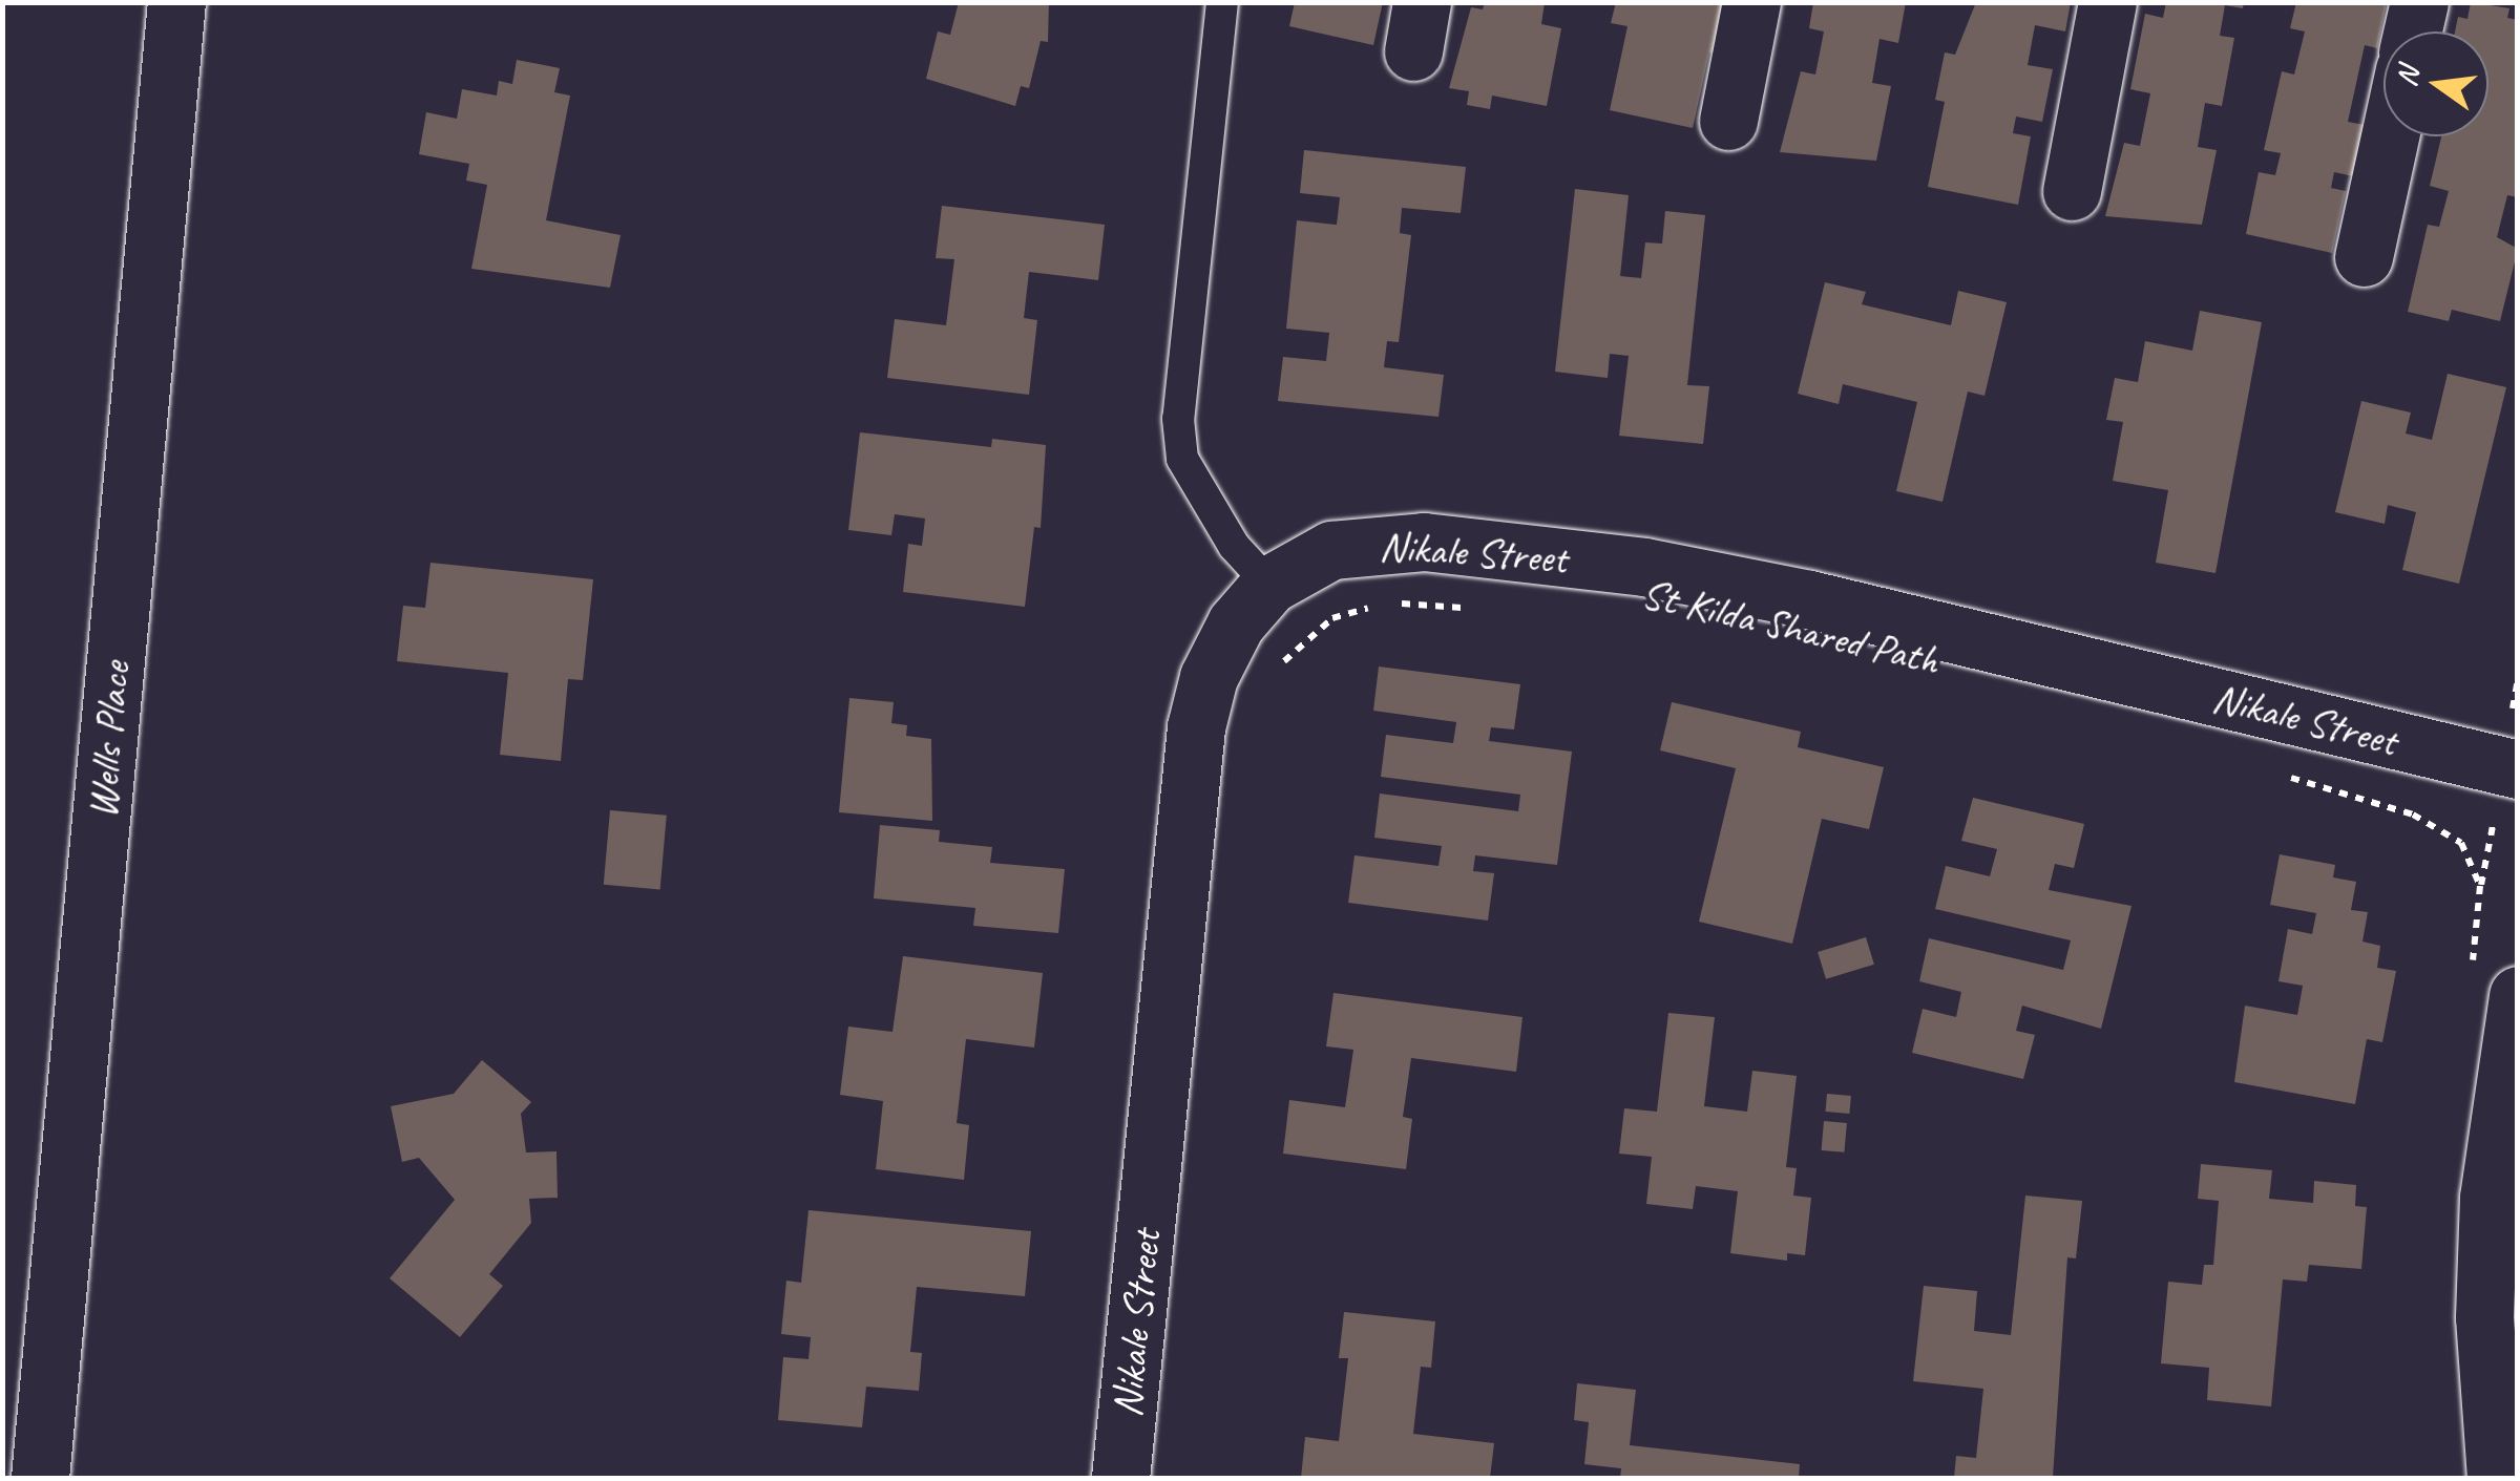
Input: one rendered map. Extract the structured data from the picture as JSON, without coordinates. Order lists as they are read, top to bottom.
{
  "streets": {
    "street": ["Nikale Street", "Wells Place"]
  },
  "north": "left"
}
